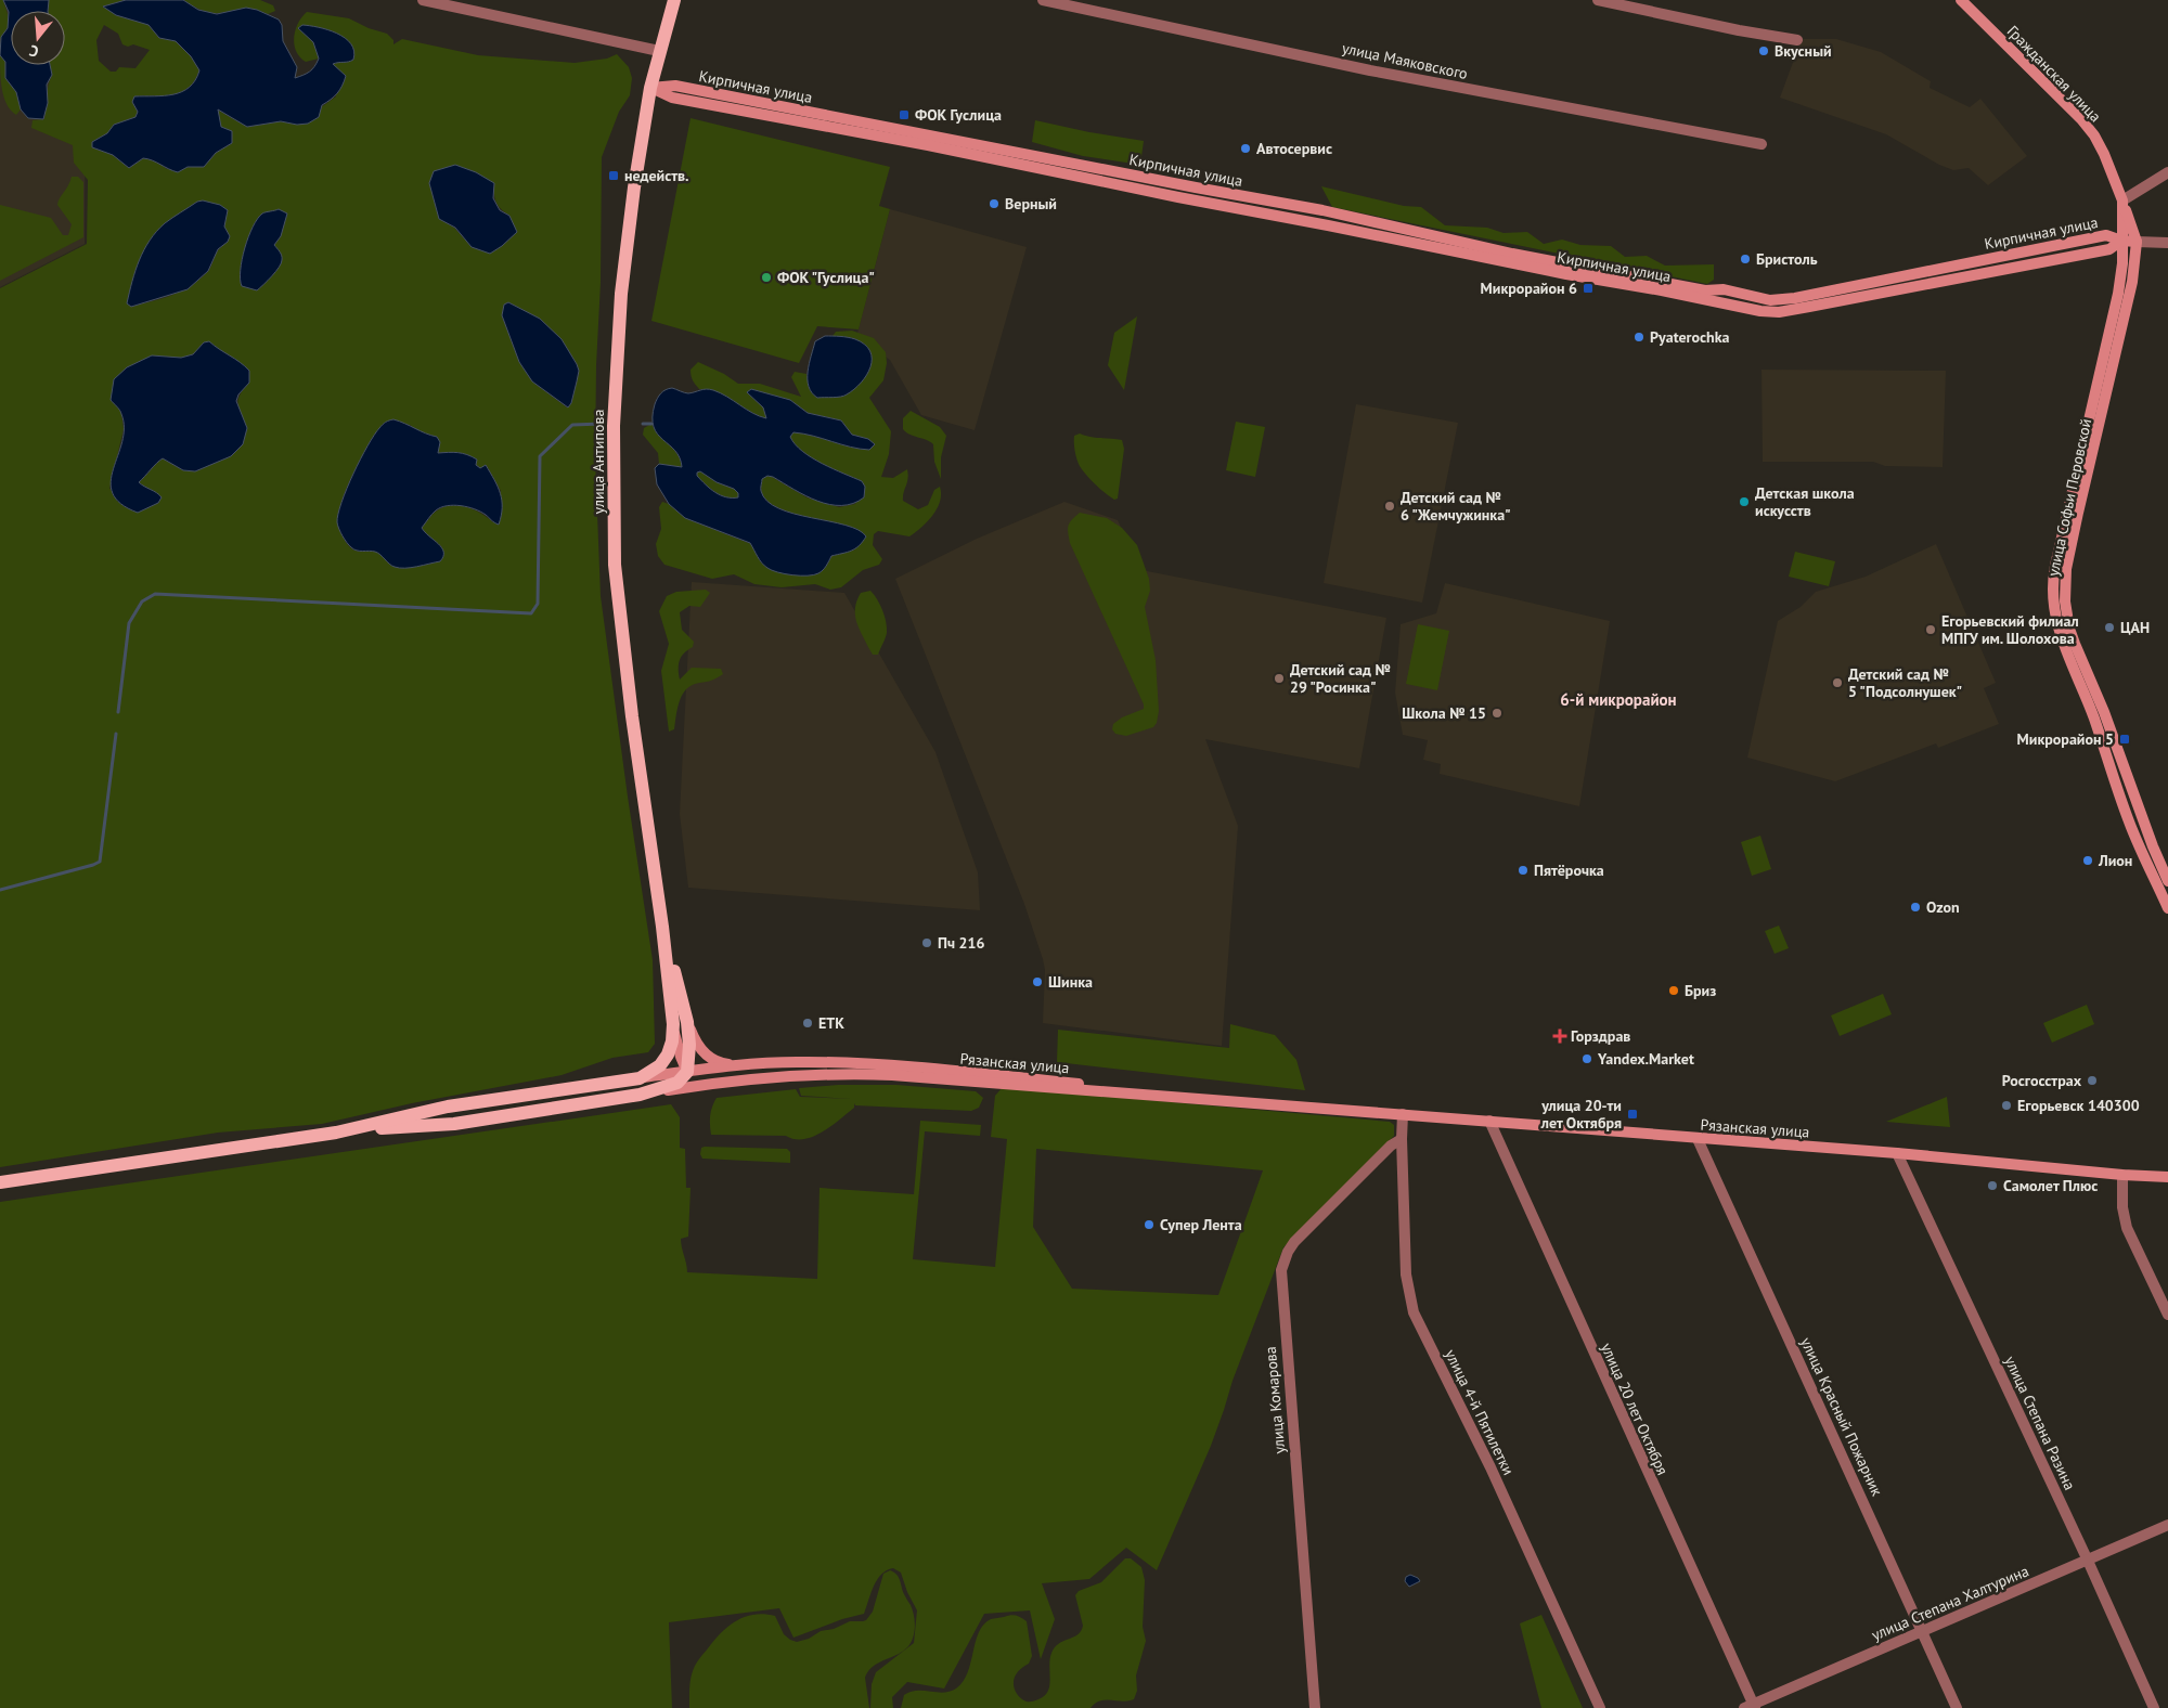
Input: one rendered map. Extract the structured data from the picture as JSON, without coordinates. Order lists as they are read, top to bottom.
{
  "streets": {
    "main road": ["улица Антипова"],
    "street": [
      "улица Маяковского",
      "Гражданская улица",
      "Кирпичная улица",
      "улица Софьи Перовской",
      "Рязанская улица",
      "улица Комарова",
      "улица 20 лет Октября",
      "улица 4-й Пятилетки",
      "улица Красный Пожарник",
      "улица Степана Разина",
      "улица Степана Халтурина"
    ]
  },
  "crossings": [
    ["Гражданская улица", "Кирпичная улица"],
    ["Гражданская улица", "улица Софьи Перовской"],
    ["Кирпичная улица", "улица Антипова"],
    ["Кирпичная улица", "улица Софьи Перовской"],
    ["улица Антипова", "Рязанская улица"],
    ["Рязанская улица", "улица 20 лет Октября"],
    ["Рязанская улица", "улица 4-й Пятилетки"],
    ["Рязанская улица", "улица Красный Пожарник"],
    ["Рязанская улица", "улица Степана Разина"],
    ["улица Комарова", "улица 4-й Пятилетки"],
    ["улица 20 лет Октября", "улица Степана Халтурина"],
    ["улица Красный Пожарник", "улица Степана Халтурина"],
    ["улица Степана Разина", "улица Степана Халтурина"]
  ],
  "districts": ["6-й микрорайон"],
  "places": {
    "other": [
      "Вкусный",
      "Автосервис",
      "Верный",
      "Бристоль",
      "ФОК \"Гуслица\"",
      "Pyaterochka",
      "Детская школа искусств",
      "Детский сад № 6 \"Жемчужинка\"",
      "ЦАН",
      "Егорьевский филиал МПГУ им. Шолохова",
      "Детский сад № 29 \"Росинка\"",
      "Детский сад № 5 \"Подсолнушек\"",
      "Школа № 15",
      "Лион",
      "Пятёрочка",
      "Ozon",
      "Пч 216",
      "Шинка",
      "Бриз",
      "ЕТК",
      "Yandex.Market",
      "Росгосстрах",
      "Егорьевск 140300",
      "Самолет Плюс",
      "Супер Лента"
    ],
    "transit": [
      "ФОК Гуслица",
      "недейств.",
      "Микрорайон 6",
      "Микрорайон 5",
      "улица 20-ти лет Октября"
    ],
    "health": ["Горздрав"]
  },
  "north": "bottom"
}
